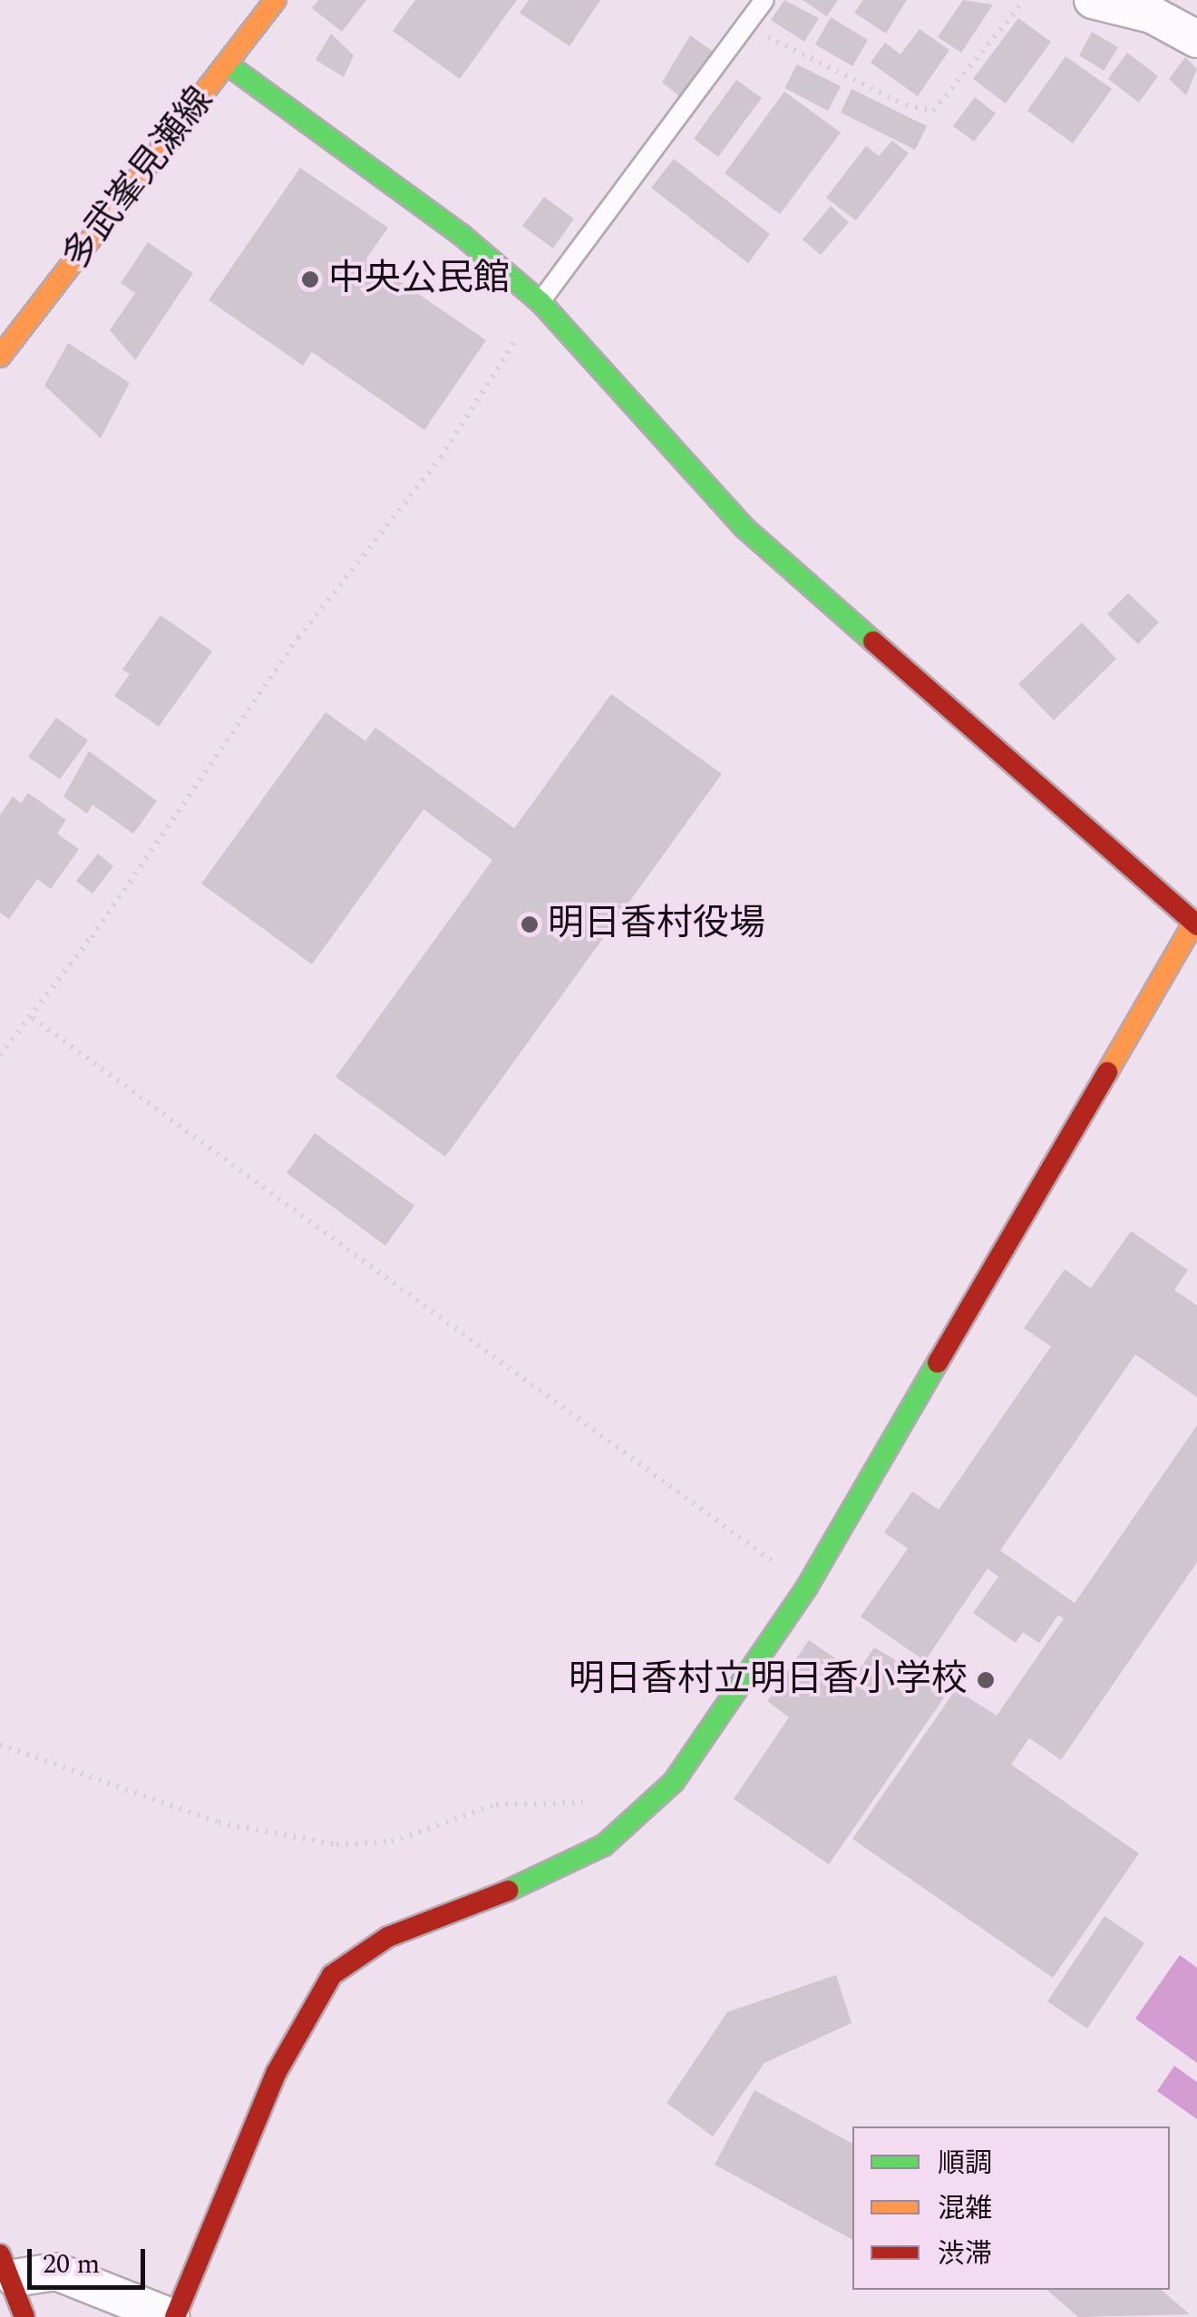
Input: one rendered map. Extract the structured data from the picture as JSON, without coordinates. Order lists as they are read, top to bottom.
{
  "streets": {
    "street": ["多武峯見瀬線"]
  },
  "places": ["中央公民館", "明日香村役場", "明日香村立明日香小学校"],
  "legend": ["順調", "混雑", "渋滞"],
  "scale_bar": "20 m"
}
